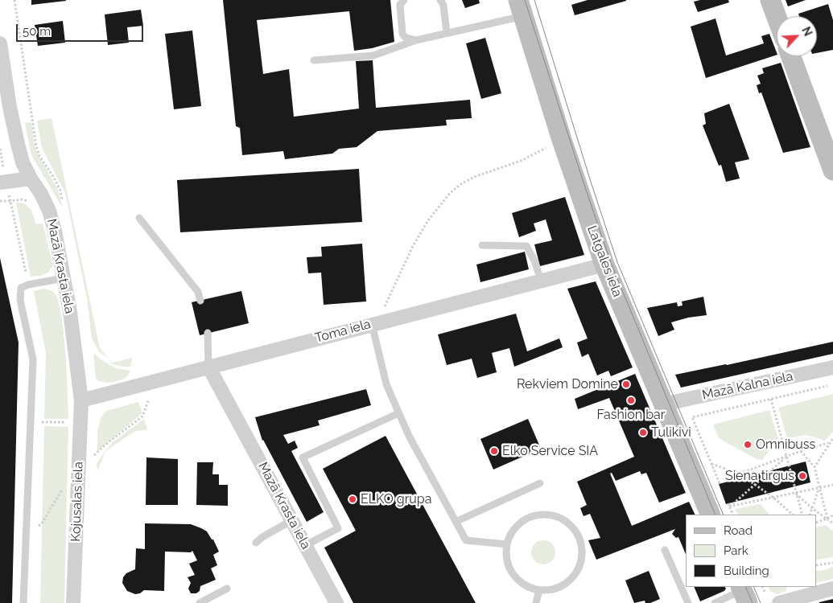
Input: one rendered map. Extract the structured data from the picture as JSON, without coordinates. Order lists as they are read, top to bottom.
{
  "streets": {
    "street": [
      "Latgales iela",
      "Mazā Krasta iela",
      "Toma iela",
      "Mazā Kalna iela",
      "Kojusalas iela"
    ]
  },
  "crossings": [
    ["Latgales iela", "Toma iela"],
    ["Latgales iela", "Mazā Kalna iela"],
    ["Mazā Krasta iela", "Toma iela"],
    ["Mazā Krasta iela", "Kojusalas iela"],
    ["Toma iela", "Kojusalas iela"]
  ],
  "places": [
    "Rekviem Domine",
    "Fashion bar",
    "Tulikivi",
    "Omnibuss",
    "Elko Service SIA",
    "Siena tirgus",
    "ELKO grupa"
  ],
  "legend": ["Road", "Park", "Building"],
  "scale_bar": "50 m",
  "north": "top right"
}
